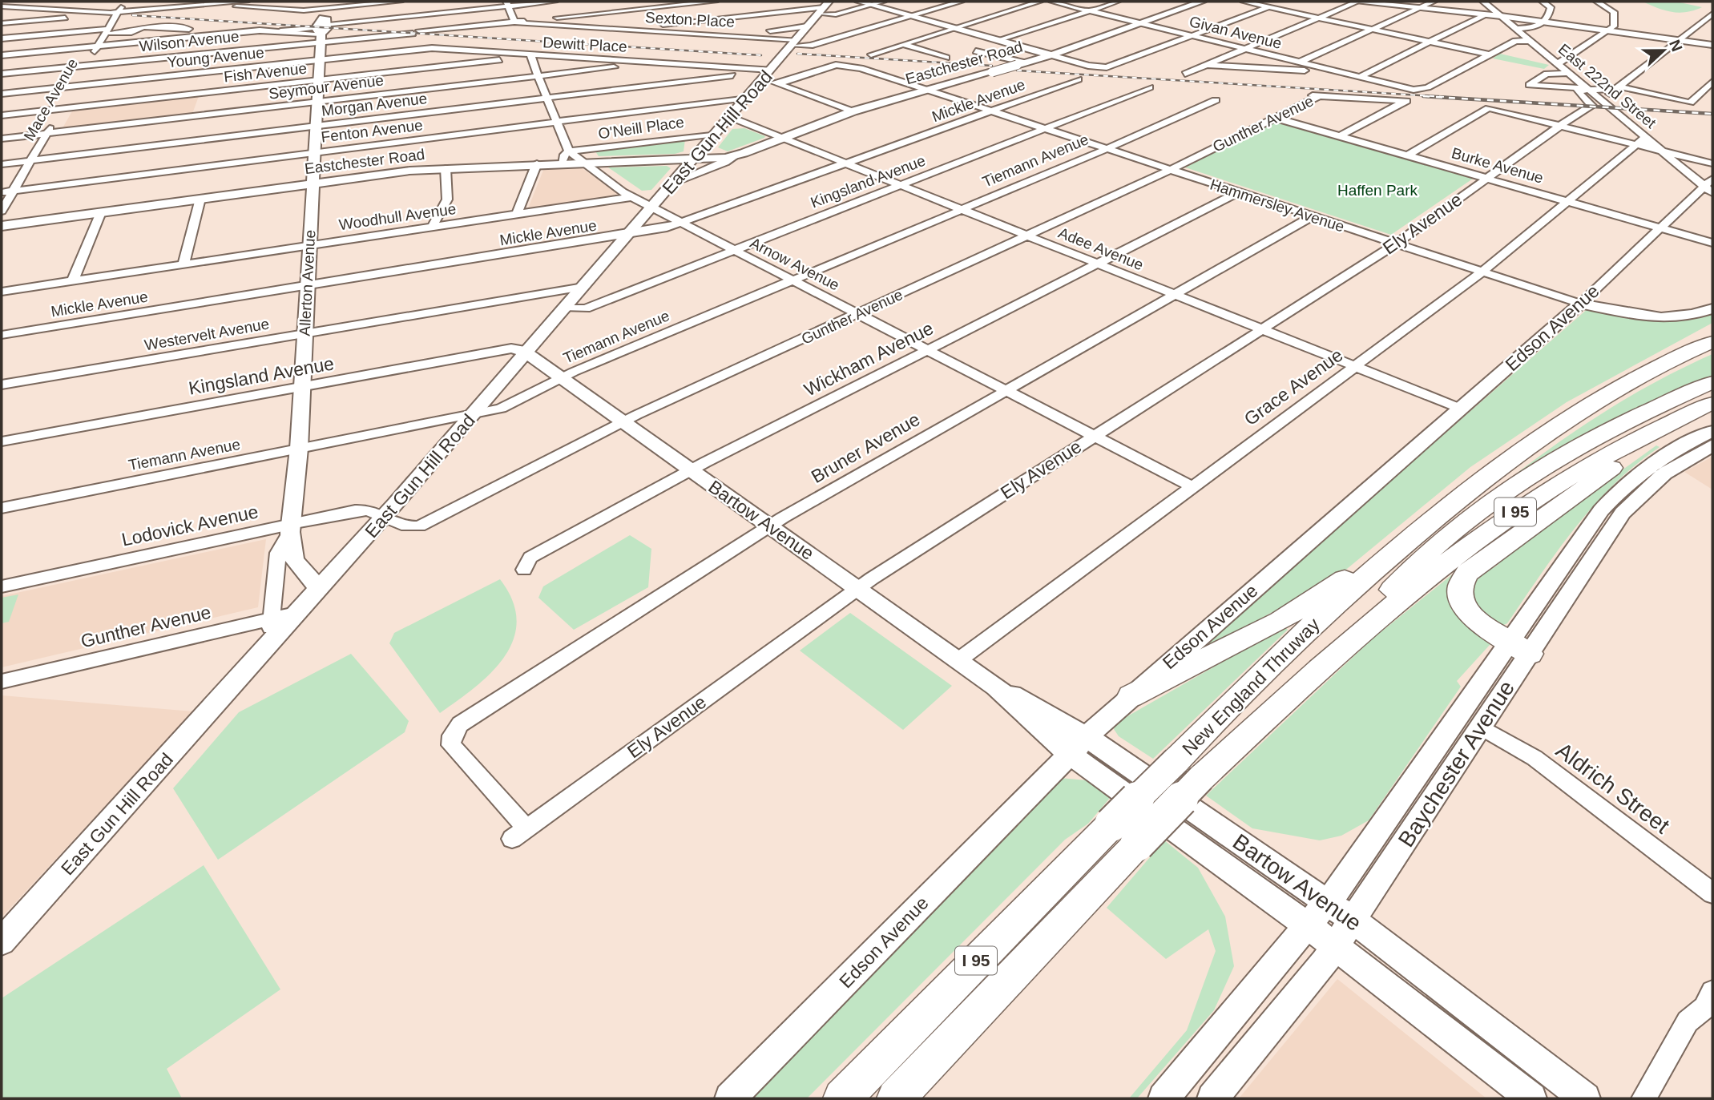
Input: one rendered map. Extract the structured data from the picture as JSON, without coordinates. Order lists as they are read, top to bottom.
{
  "streets": {
    "highway": ["I 95", "New England Thruway"],
    "main road": [
      "Eastchester Road",
      "East Gun Hill Road",
      "Hammersley Avenue",
      "Allerton Avenue",
      "Edson Avenue",
      "Bartow Avenue",
      "Baychester Avenue"
    ],
    "street": [
      "Sexton Place",
      "Givan Avenue",
      "Wilson Avenue",
      "Dewitt Place",
      "Young Avenue",
      "Fish Avenue",
      "East 222nd Street",
      "Seymour Avenue",
      "Mace Avenue",
      "Mickle Avenue",
      "Morgan Avenue",
      "Gunther Avenue",
      "O'Neill Place",
      "Fenton Avenue",
      "Tiemann Avenue",
      "Burke Avenue",
      "Kingsland Avenue",
      "Woodhull Avenue",
      "Ely Avenue",
      "Adee Avenue",
      "Arnow Avenue",
      "Westervelt Avenue",
      "Wickham Avenue",
      "Grace Avenue",
      "Bruner Avenue",
      "Lodovick Avenue",
      "Aldrich Street"
    ]
  },
  "crossings": [
    ["Sexton Place", "Wilson Avenue"],
    ["Sexton Place", "East Gun Hill Road"],
    ["Givan Avenue", "Eastchester Road"],
    ["Wilson Avenue", "Mace Avenue"],
    ["Wilson Avenue", "Allerton Avenue"],
    ["Dewitt Place", "Young Avenue"],
    ["Dewitt Place", "Fish Avenue"],
    ["Dewitt Place", "Seymour Avenue"],
    ["Dewitt Place", "Morgan Avenue"],
    ["Young Avenue", "Mace Avenue"],
    ["Young Avenue", "Allerton Avenue"],
    ["Eastchester Road", "Morgan Avenue"],
    ["Eastchester Road", "East Gun Hill Road"],
    ["Eastchester Road", "Hammersley Avenue"],
    ["Eastchester Road", "Adee Avenue"],
    ["Eastchester Road", "Arnow Avenue"],
    ["Eastchester Road", "Allerton Avenue"],
    ["Fish Avenue", "Mace Avenue"],
    ["Fish Avenue", "Allerton Avenue"],
    ["East 222nd Street", "Edson Avenue"],
    ["East 222nd Street", "Grace Avenue"],
    ["Seymour Avenue", "Mace Avenue"],
    ["Seymour Avenue", "Allerton Avenue"],
    ["Mace Avenue", "Morgan Avenue"],
    ["Mace Avenue", "Fenton Avenue"],
    ["Mickle Avenue", "East Gun Hill Road"],
    ["Mickle Avenue", "Hammersley Avenue"],
    ["Mickle Avenue", "Adee Avenue"],
    ["Mickle Avenue", "Arnow Avenue"],
    ["Mickle Avenue", "Allerton Avenue"],
    ["Morgan Avenue", "East Gun Hill Road"],
    ["Morgan Avenue", "Hammersley Avenue"],
    ["Morgan Avenue", "Allerton Avenue"],
    ["Gunther Avenue", "East Gun Hill Road"],
    ["Gunther Avenue", "Burke Avenue"],
    ["Gunther Avenue", "Hammersley Avenue"],
    ["Gunther Avenue", "Adee Avenue"],
    ["Gunther Avenue", "Arnow Avenue"],
    ["Gunther Avenue", "Allerton Avenue"],
    ["Gunther Avenue", "Bartow Avenue"],
    ["Gunther Avenue", "Lodovick Avenue"],
    ["O'Neill Place", "East Gun Hill Road"],
    ["O'Neill Place", "Arnow Avenue"],
    ["Fenton Avenue", "East Gun Hill Road"],
    ["Fenton Avenue", "Allerton Avenue"],
    ["East Gun Hill Road", "Tiemann Avenue"],
    ["East Gun Hill Road", "Kingsland Avenue"],
    ["East Gun Hill Road", "Adee Avenue"],
    ["East Gun Hill Road", "Arnow Avenue"],
    ["East Gun Hill Road", "Allerton Avenue"],
    ["East Gun Hill Road", "Westervelt Avenue"],
    ["East Gun Hill Road", "Bartow Avenue"],
    ["East Gun Hill Road", "Lodovick Avenue"],
    ["Tiemann Avenue", "Hammersley Avenue"],
    ["Tiemann Avenue", "Adee Avenue"],
    ["Tiemann Avenue", "Arnow Avenue"],
    ["Tiemann Avenue", "Allerton Avenue"],
    ["Tiemann Avenue", "Bartow Avenue"],
    ["Burke Avenue", "Ely Avenue"],
    ["Burke Avenue", "Edson Avenue"],
    ["Burke Avenue", "Grace Avenue"],
    ["Kingsland Avenue", "Hammersley Avenue"],
    ["Kingsland Avenue", "Adee Avenue"],
    ["Kingsland Avenue", "Arnow Avenue"],
    ["Kingsland Avenue", "Allerton Avenue"],
    ["Kingsland Avenue", "Bartow Avenue"],
    ["Hammersley Avenue", "Ely Avenue"],
    ["Hammersley Avenue", "Edson Avenue"],
    ["Hammersley Avenue", "Wickham Avenue"],
    ["Hammersley Avenue", "Grace Avenue"],
    ["Hammersley Avenue", "Bruner Avenue"],
    ["Woodhull Avenue", "Arnow Avenue"],
    ["Woodhull Avenue", "Allerton Avenue"],
    ["Ely Avenue", "Adee Avenue"],
    ["Ely Avenue", "Arnow Avenue"],
    ["Ely Avenue", "Bruner Avenue"],
    ["Ely Avenue", "Bartow Avenue"],
    ["Adee Avenue", "Edson Avenue"],
    ["Adee Avenue", "Wickham Avenue"],
    ["Adee Avenue", "Grace Avenue"],
    ["Adee Avenue", "Bruner Avenue"],
    ["Arnow Avenue", "Wickham Avenue"],
    ["Arnow Avenue", "Grace Avenue"],
    ["Arnow Avenue", "Bruner Avenue"],
    ["Allerton Avenue", "Westervelt Avenue"],
    ["Allerton Avenue", "Lodovick Avenue"],
    ["Edson Avenue", "Bartow Avenue"],
    ["Wickham Avenue", "Bartow Avenue"],
    ["Grace Avenue", "Bartow Avenue"],
    ["Bruner Avenue", "Bartow Avenue"],
    ["Bartow Avenue", "Baychester Avenue"],
    ["Baychester Avenue", "Aldrich Street"]
  ],
  "parks": ["Haffen Park"],
  "north": "right"
}
